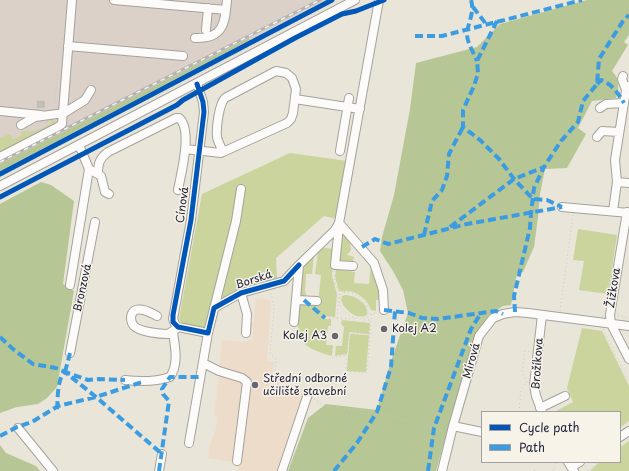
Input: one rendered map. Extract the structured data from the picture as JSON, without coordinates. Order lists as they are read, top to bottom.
{
  "streets": {
    "street": [
      "Cínová",
      "Borská",
      "Bronzová",
      "Žižkova",
      "Mírová",
      "Brožíkova"
    ]
  },
  "crossings": [
    ["Žižkova", "Mírová"],
    ["Mírová", "Brožíkova"]
  ],
  "places": ["Kolej A2", "Kolej A3", "Střední odborné učiliště stavební"],
  "legend": ["Cycle path", "Path"]
}
